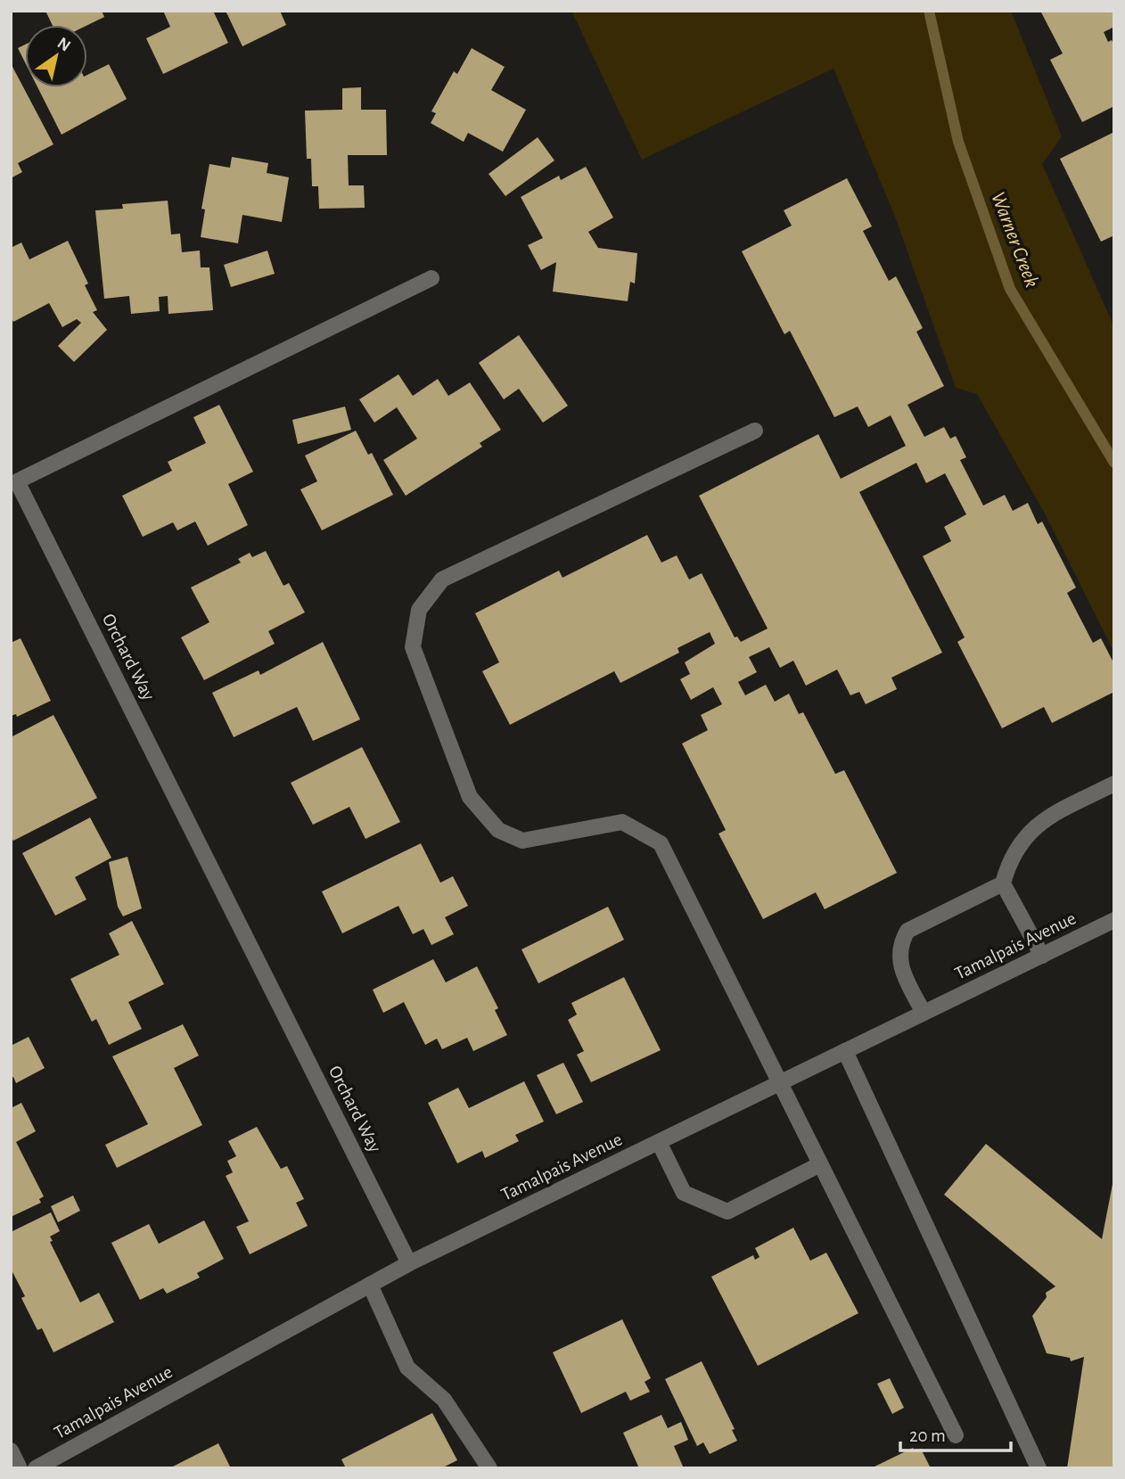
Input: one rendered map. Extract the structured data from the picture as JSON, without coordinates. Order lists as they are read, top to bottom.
{
  "streets": {
    "street": ["Orchard Way", "Tamalpais Avenue"]
  },
  "crossings": [
    ["Orchard Way", "Tamalpais Avenue"]
  ],
  "water": ["Warner Creek"],
  "scale_bar": "20 m",
  "north": "top right"
}
